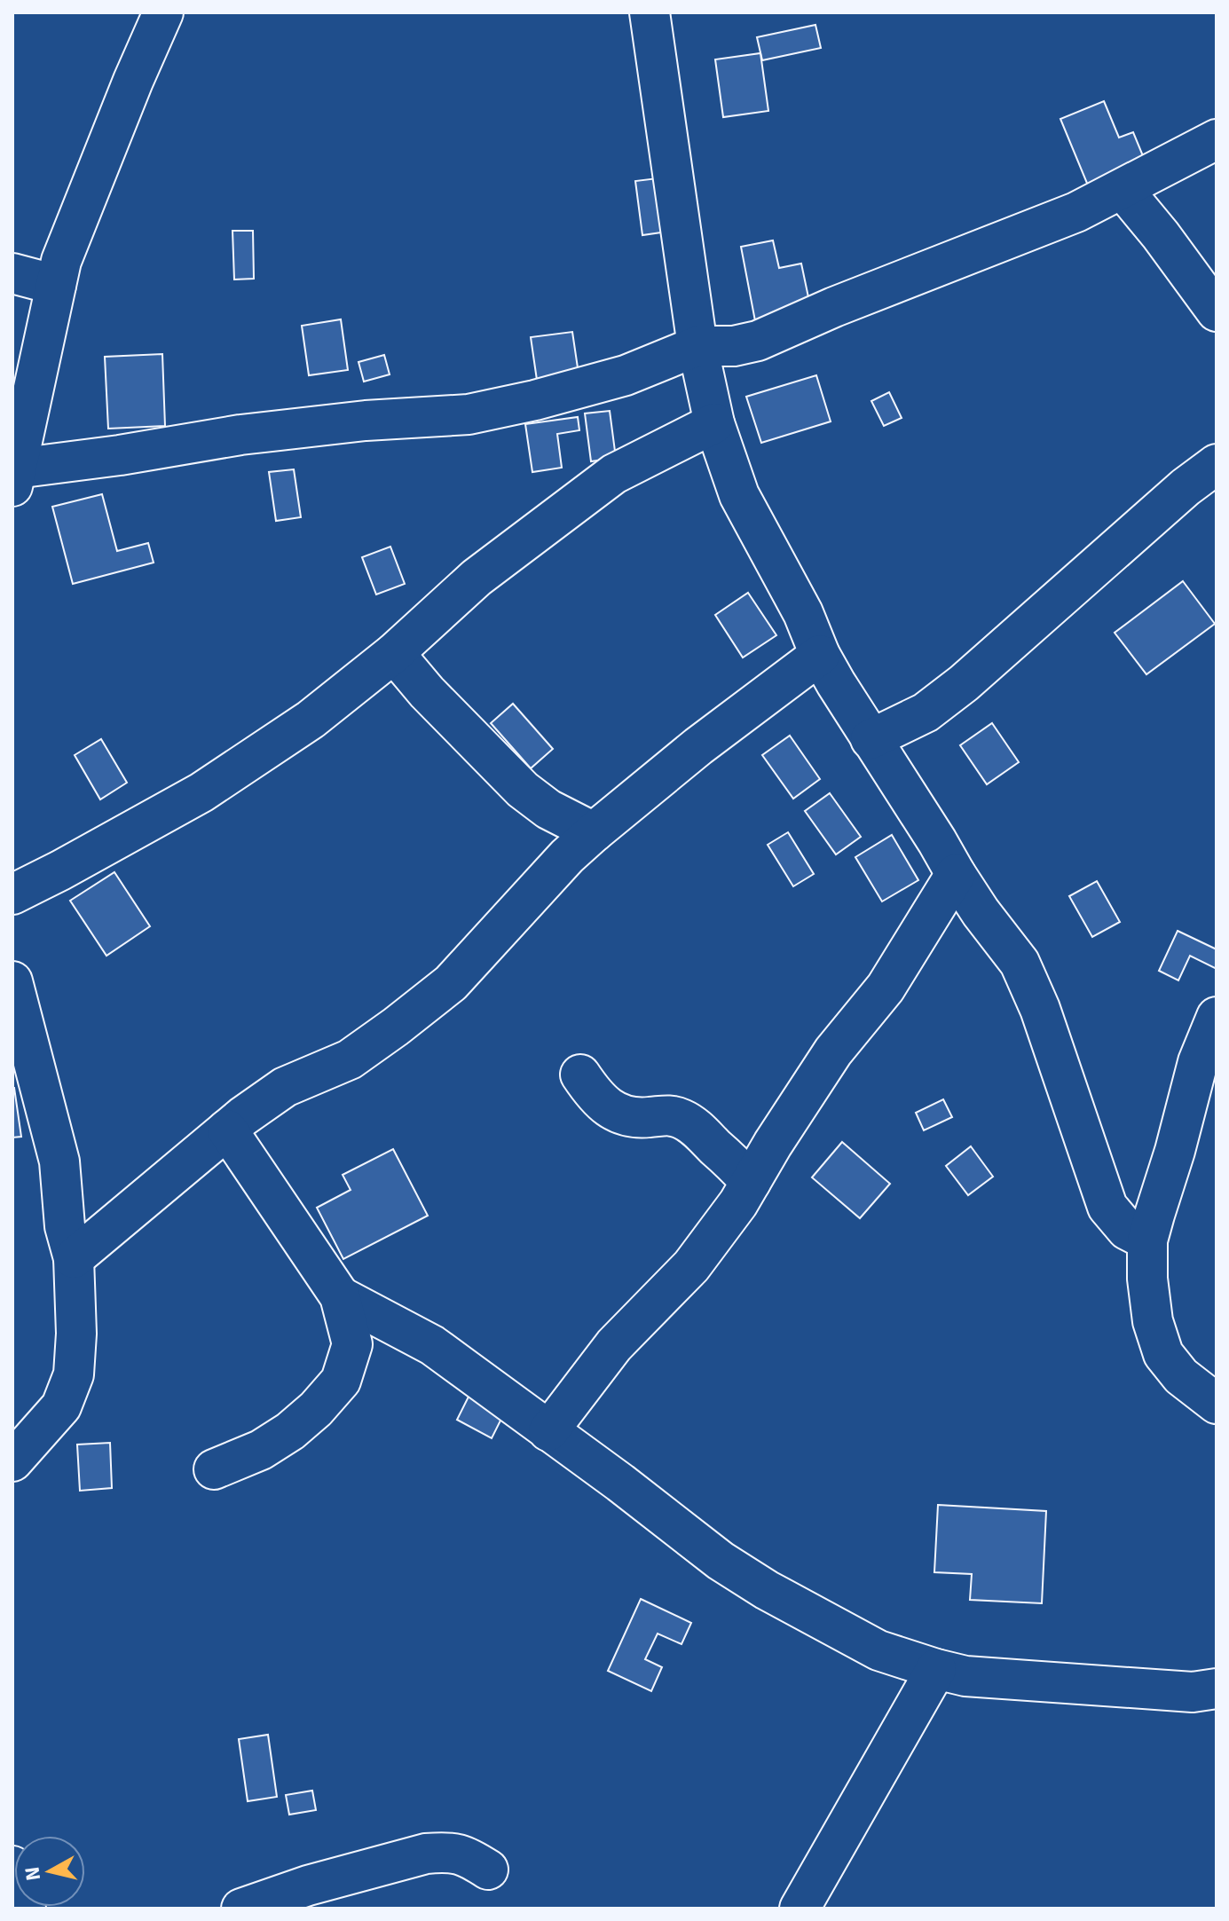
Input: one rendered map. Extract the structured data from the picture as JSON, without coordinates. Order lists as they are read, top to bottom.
{
  "north": "left"
}
